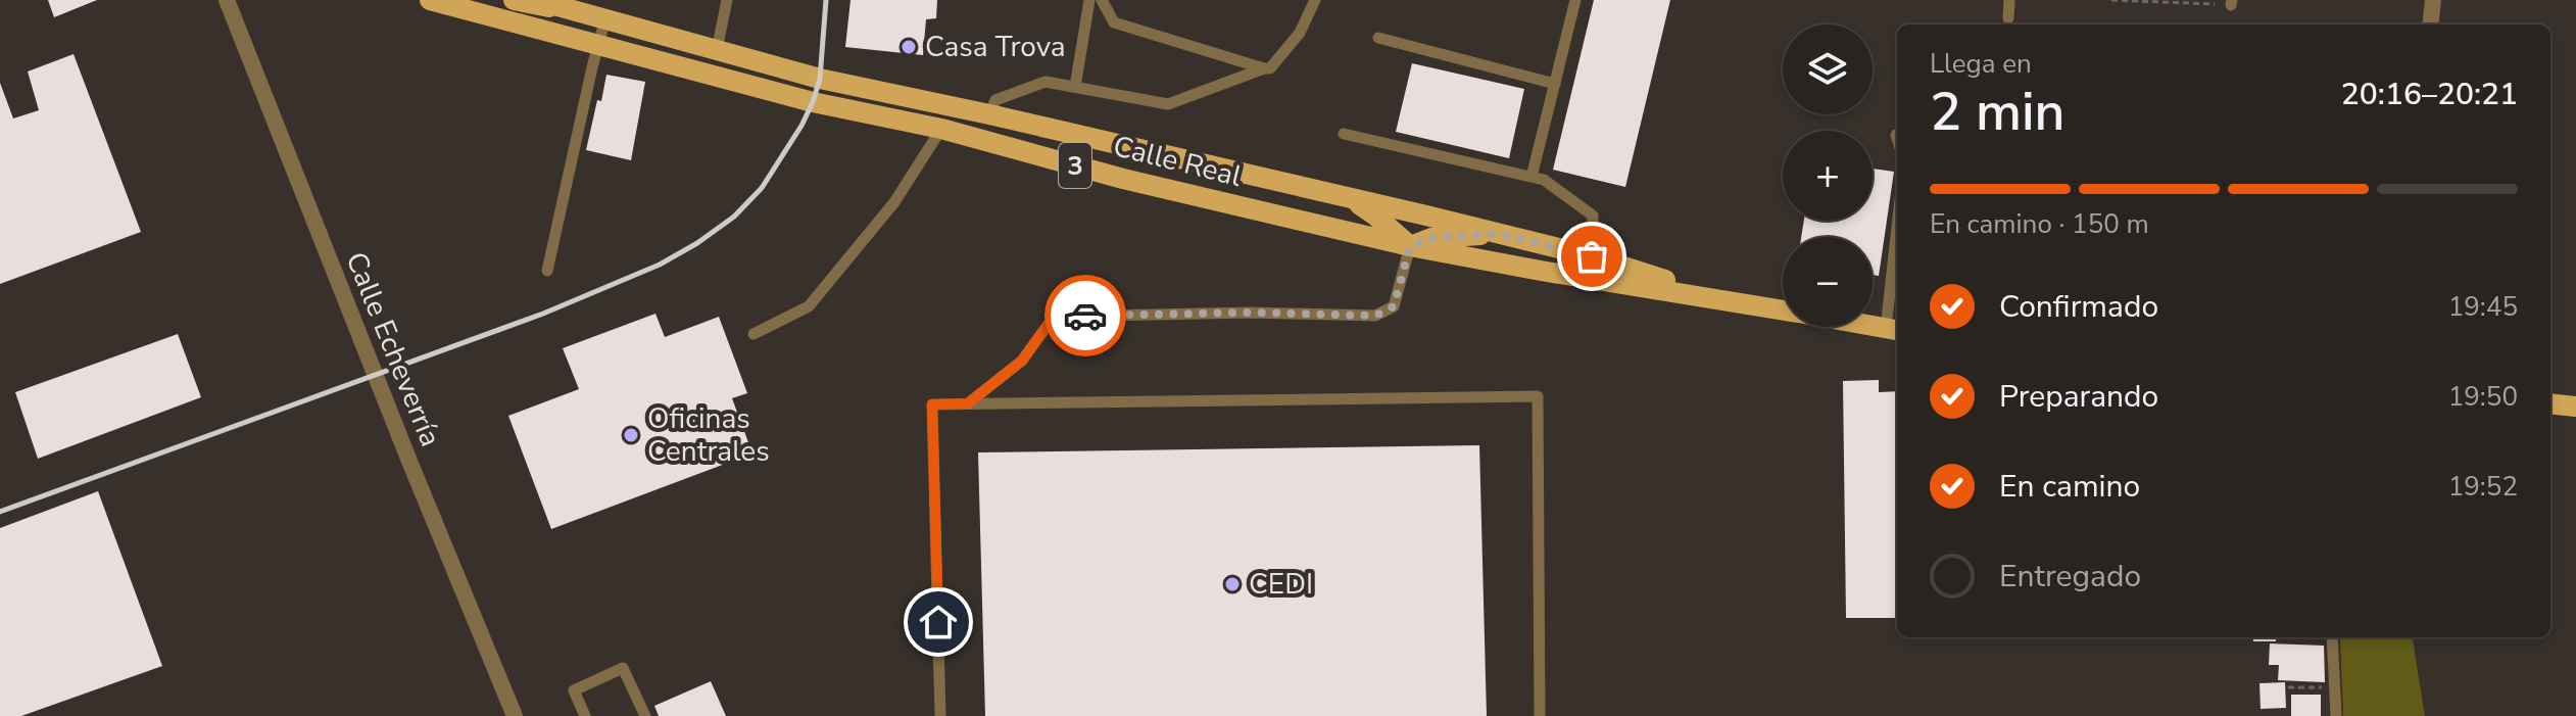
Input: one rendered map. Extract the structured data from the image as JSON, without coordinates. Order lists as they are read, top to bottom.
{
  "streets": {
    "main road": ["Calle Real", "3"],
    "street": ["Calle Echeverría"]
  },
  "places": ["Casa Trova", "Oficinas Centrales", "CEDI"],
  "page": {
    "map_buttons": ["+", "−"],
    "heading": ["2 min", "Llega en", "20:16–20:21"],
    "bar": "En camino · 150 m",
    "list": [
      ["Confirmado", "19:45"],
      ["Preparando", "19:50"],
      ["En camino", "19:52"],
      "Entregado"
    ]
  }
}
